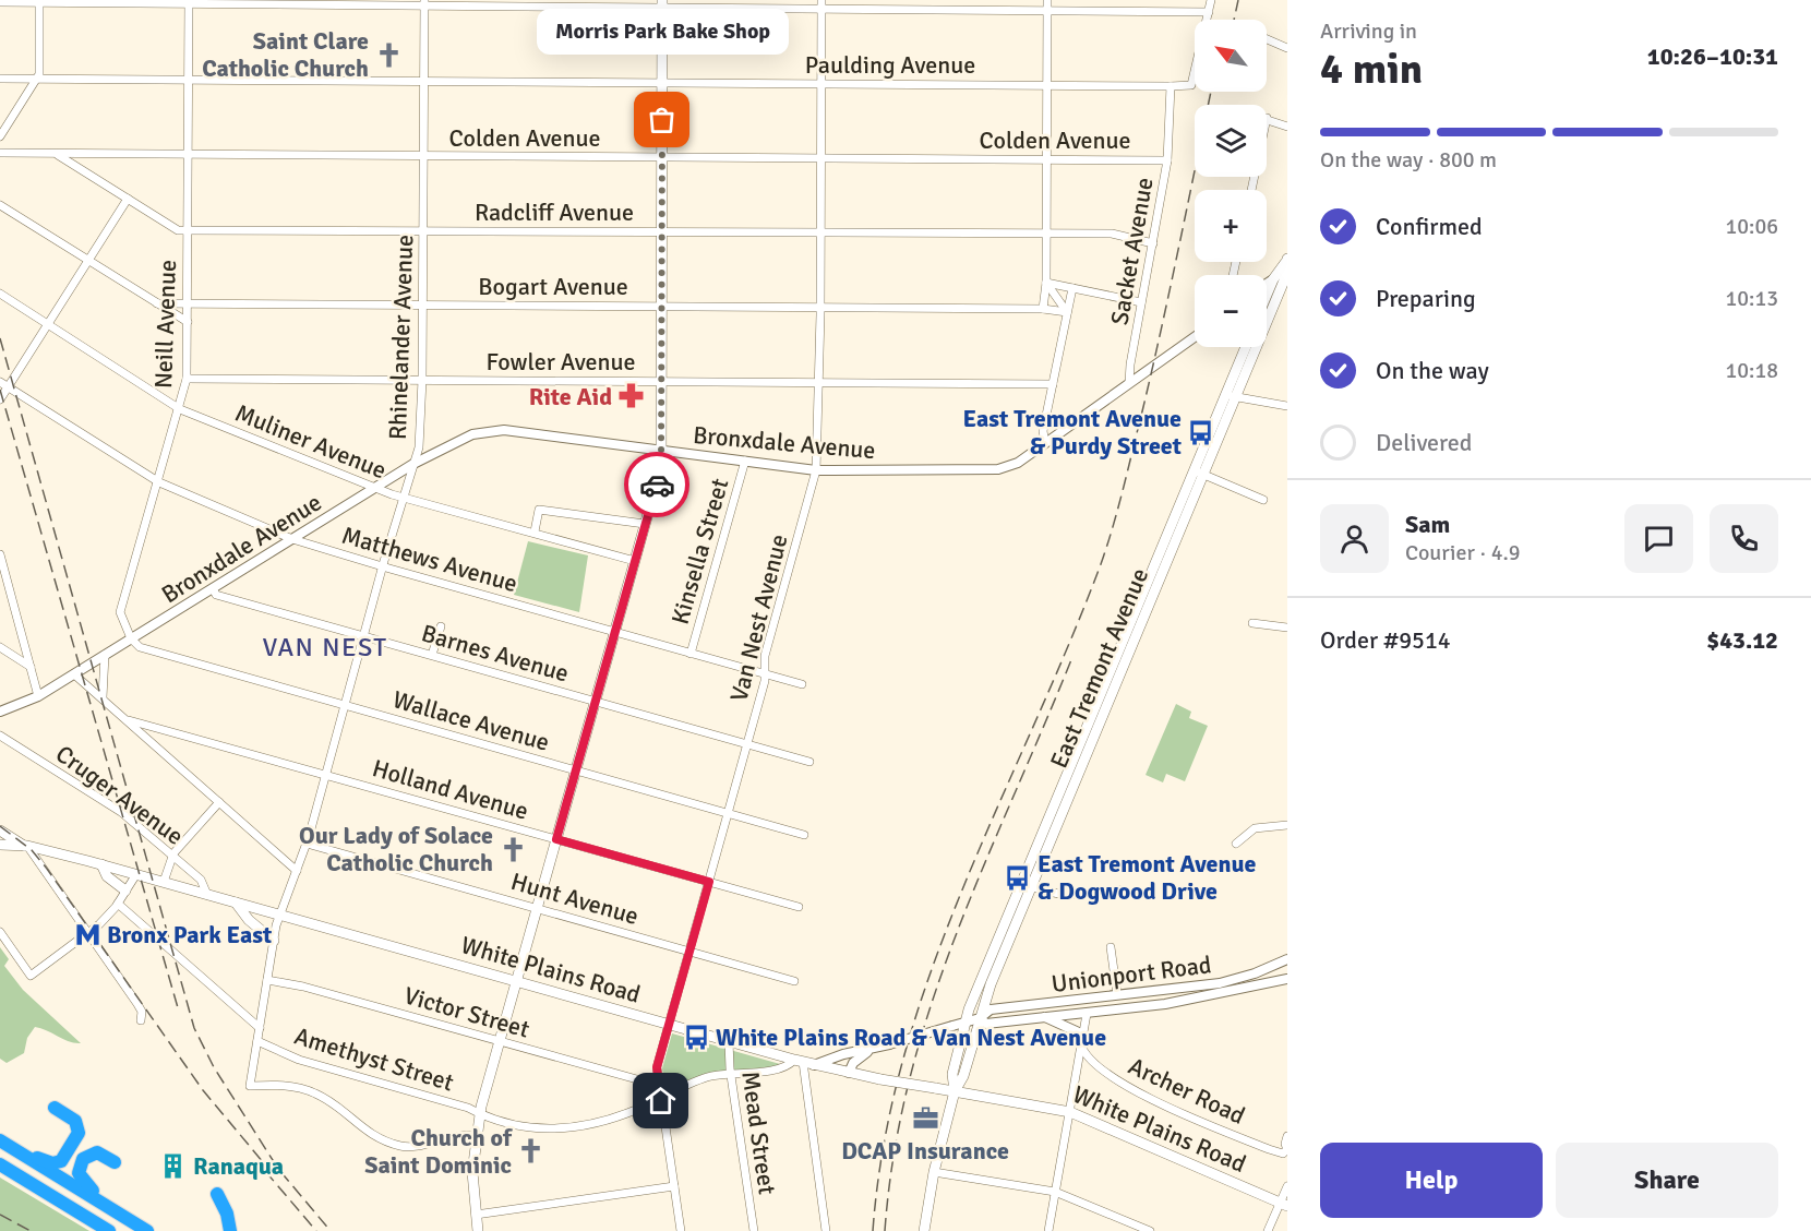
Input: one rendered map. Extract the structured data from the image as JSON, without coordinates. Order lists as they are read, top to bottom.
{
  "streets": {
    "main road": ["East Tremont Avenue", "White Plains Road"],
    "street": [
      "Paulding Avenue",
      "Colden Avenue",
      "Radcliff Avenue",
      "Sacket Avenue",
      "Bogart Avenue",
      "Neill Avenue",
      "Rhinelander Avenue",
      "Fowler Avenue",
      "Muliner Avenue",
      "Bronxdale Avenue",
      "Kinsella Street",
      "Matthews Avenue",
      "Van Nest Avenue",
      "Barnes Avenue",
      "Wallace Avenue",
      "Holland Avenue",
      "Cruger Avenue",
      "Hunt Avenue",
      "Unionport Road",
      "Victor Street",
      "Amethyst Street",
      "Archer Road",
      "Mead Street"
    ]
  },
  "crossings": [
    ["Paulding Avenue", "Sacket Avenue"],
    ["Paulding Avenue", "Neill Avenue"],
    ["Paulding Avenue", "Rhinelander Avenue"],
    ["Paulding Avenue", "Van Nest Avenue"],
    ["Colden Avenue", "Radcliff Avenue"],
    ["Colden Avenue", "Sacket Avenue"],
    ["Colden Avenue", "Neill Avenue"],
    ["Colden Avenue", "Rhinelander Avenue"],
    ["Colden Avenue", "Van Nest Avenue"],
    ["Radcliff Avenue", "Sacket Avenue"],
    ["Radcliff Avenue", "Neill Avenue"],
    ["Radcliff Avenue", "Rhinelander Avenue"],
    ["Radcliff Avenue", "Van Nest Avenue"],
    ["Sacket Avenue", "Bronxdale Avenue"],
    ["Bogart Avenue", "Neill Avenue"],
    ["Bogart Avenue", "Rhinelander Avenue"],
    ["Bogart Avenue", "Van Nest Avenue"],
    ["Neill Avenue", "Fowler Avenue"],
    ["Neill Avenue", "Muliner Avenue"],
    ["Neill Avenue", "Bronxdale Avenue"],
    ["Neill Avenue", "Matthews Avenue"],
    ["Neill Avenue", "Wallace Avenue"],
    ["Rhinelander Avenue", "Fowler Avenue"],
    ["Rhinelander Avenue", "Muliner Avenue"],
    ["Rhinelander Avenue", "Bronxdale Avenue"],
    ["Rhinelander Avenue", "Matthews Avenue"],
    ["Rhinelander Avenue", "Barnes Avenue"],
    ["Rhinelander Avenue", "Wallace Avenue"],
    ["Rhinelander Avenue", "Holland Avenue"],
    ["Rhinelander Avenue", "Hunt Avenue"],
    ["Rhinelander Avenue", "White Plains Road"],
    ["Rhinelander Avenue", "Victor Street"],
    ["Rhinelander Avenue", "Amethyst Street"],
    ["Fowler Avenue", "Van Nest Avenue"],
    ["Muliner Avenue", "Bronxdale Avenue"],
    ["Bronxdale Avenue", "Kinsella Street"],
    ["Bronxdale Avenue", "Matthews Avenue"],
    ["Bronxdale Avenue", "Van Nest Avenue"],
    ["Bronxdale Avenue", "Barnes Avenue"],
    ["Bronxdale Avenue", "Wallace Avenue"],
    ["Kinsella Street", "Matthews Avenue"],
    ["Matthews Avenue", "Van Nest Avenue"],
    ["Van Nest Avenue", "Barnes Avenue"],
    ["Van Nest Avenue", "Wallace Avenue"],
    ["Van Nest Avenue", "Holland Avenue"],
    ["Van Nest Avenue", "Hunt Avenue"],
    ["Van Nest Avenue", "White Plains Road"],
    ["Van Nest Avenue", "Victor Street"],
    ["East Tremont Avenue", "White Plains Road"],
    ["East Tremont Avenue", "Unionport Road"],
    ["Cruger Avenue", "White Plains Road"],
    ["White Plains Road", "Unionport Road"],
    ["White Plains Road", "Mead Street"]
  ],
  "districts": ["VAN NEST"],
  "places": {
    "church": ["Saint Clare Catholic Church", "Our Lady of Solace Catholic Church", "Church of Saint Dominic"],
    "other": ["Morris Park Bake Shop"],
    "pharmacy": ["Rite Aid"],
    "bus stop": ["East Tremont Avenue & Purdy Street", "East Tremont Avenue & Dogwood Drive", "White Plains Road & Van Nest Avenue"],
    "metro station": ["Bronx Park East"],
    "office": ["DCAP Insurance"],
    "building": ["Ranaqua"]
  },
  "north": "top left",
  "page": {
    "heading": ["4 min", "Arriving in", "10:26–10:31"],
    "panel": [
      "Sam",
      "Courier · 4.9",
      "Order #9514",
      "$43.12"
    ],
    "bubble": "Morris Park Bake Shop",
    "map_buttons": ["+", "−"],
    "bar": "On the way · 800 m",
    "list": [
      ["Confirmed", "10:06"],
      ["Preparing", "10:13"],
      ["On the way", "10:18"],
      "Delivered"
    ],
    "buttons": ["Help", "Share"]
  }
}
